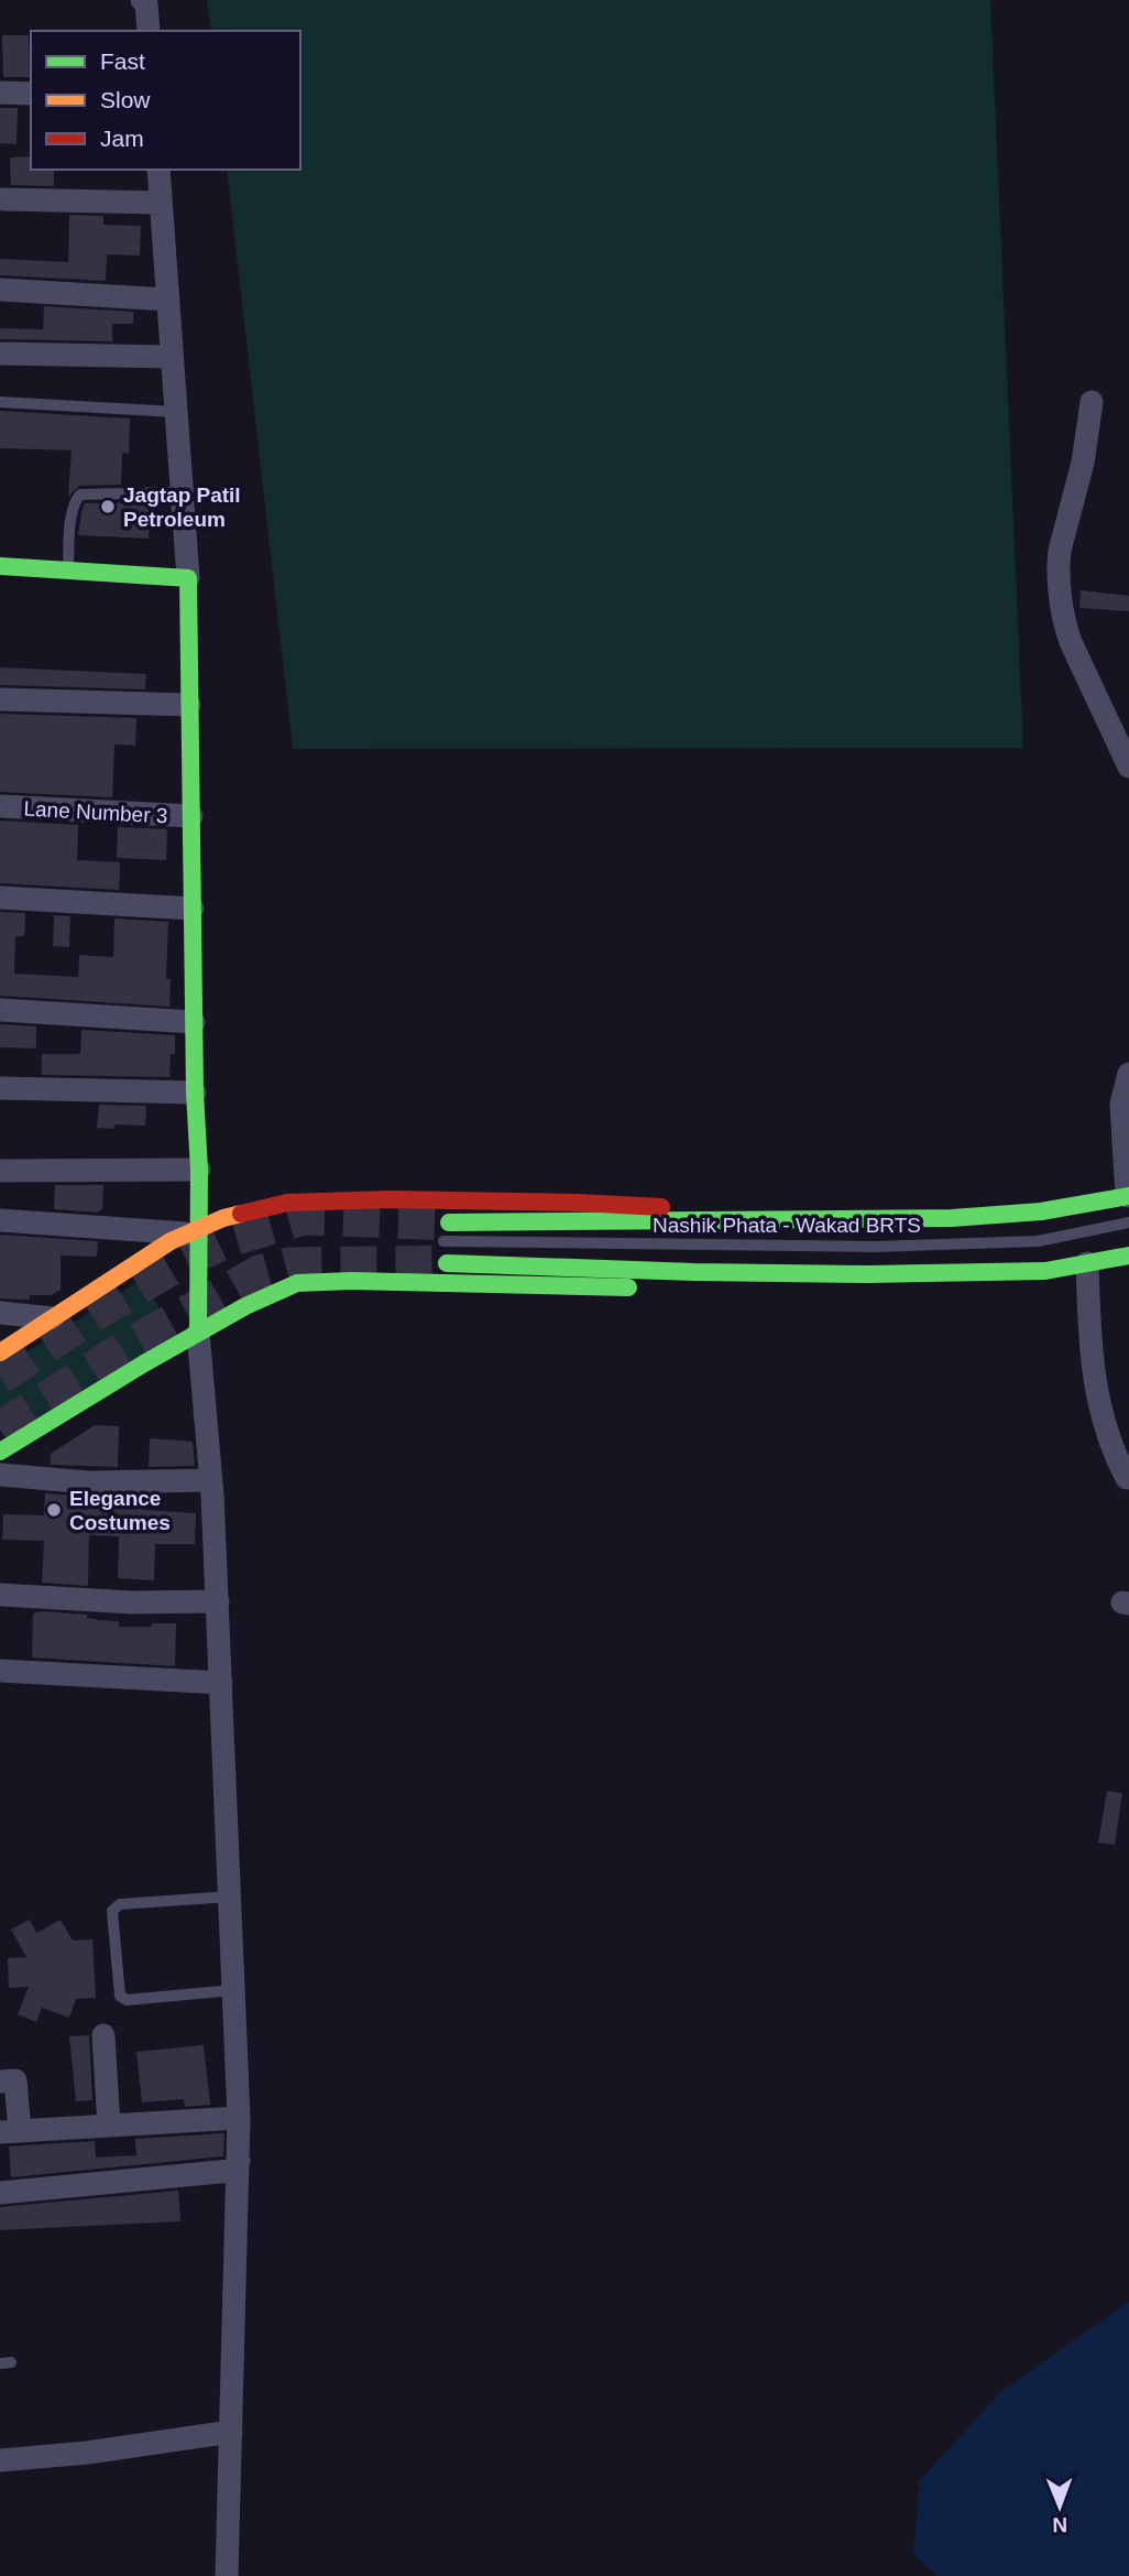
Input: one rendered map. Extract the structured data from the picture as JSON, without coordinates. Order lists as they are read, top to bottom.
{
  "streets": {
    "street": ["Lane Number 3"],
    "lane": ["Nashik Phata - Wakad BRTS"]
  },
  "places": ["Jagtap Patil Petroleum", "Elegance Costumes"],
  "legend": ["Fast", "Slow", "Jam"],
  "north": "bottom"
}
